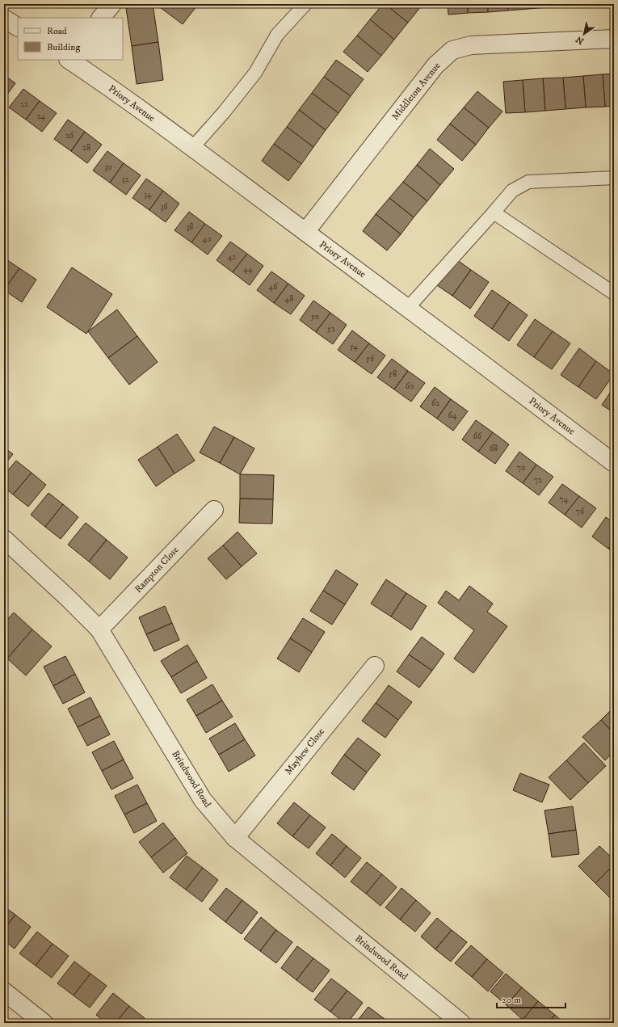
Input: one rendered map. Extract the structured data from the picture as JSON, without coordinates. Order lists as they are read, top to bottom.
{
  "streets": {
    "street": [
      "Middleton Avenue",
      "Priory Avenue",
      "Rampton Close",
      "Mayhew Close",
      "Brindwood Road"
    ]
  },
  "crossings": [
    ["Middleton Avenue", "Priory Avenue"],
    ["Rampton Close", "Brindwood Road"],
    ["Mayhew Close", "Brindwood Road"]
  ],
  "house_numbers": [
    "22",
    "24",
    "26",
    "28",
    "30",
    "32",
    "34",
    "36",
    "38",
    "40",
    "42",
    "44",
    "46",
    "48",
    "50",
    "52",
    "54",
    "56",
    "58",
    "60",
    "62",
    "64",
    "66",
    "68",
    "70",
    "72",
    "74",
    "76"
  ],
  "legend": ["Road", "Building"],
  "scale_bar": "20 m",
  "north": "bottom left"
}
